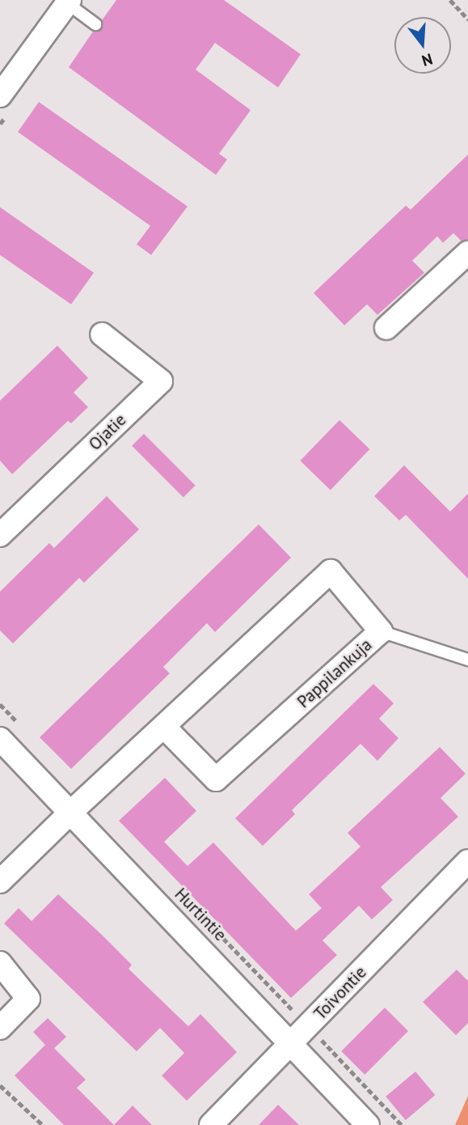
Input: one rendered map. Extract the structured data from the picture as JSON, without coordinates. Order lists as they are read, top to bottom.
{
  "streets": {
    "street": [
      "Ojatie",
      "Pappilankuja",
      "Hurtintie",
      "Toivontie"
    ]
  },
  "crossings": [
    ["Pappilankuja", "Hurtintie"],
    ["Hurtintie", "Toivontie"]
  ],
  "north": "bottom"
}
